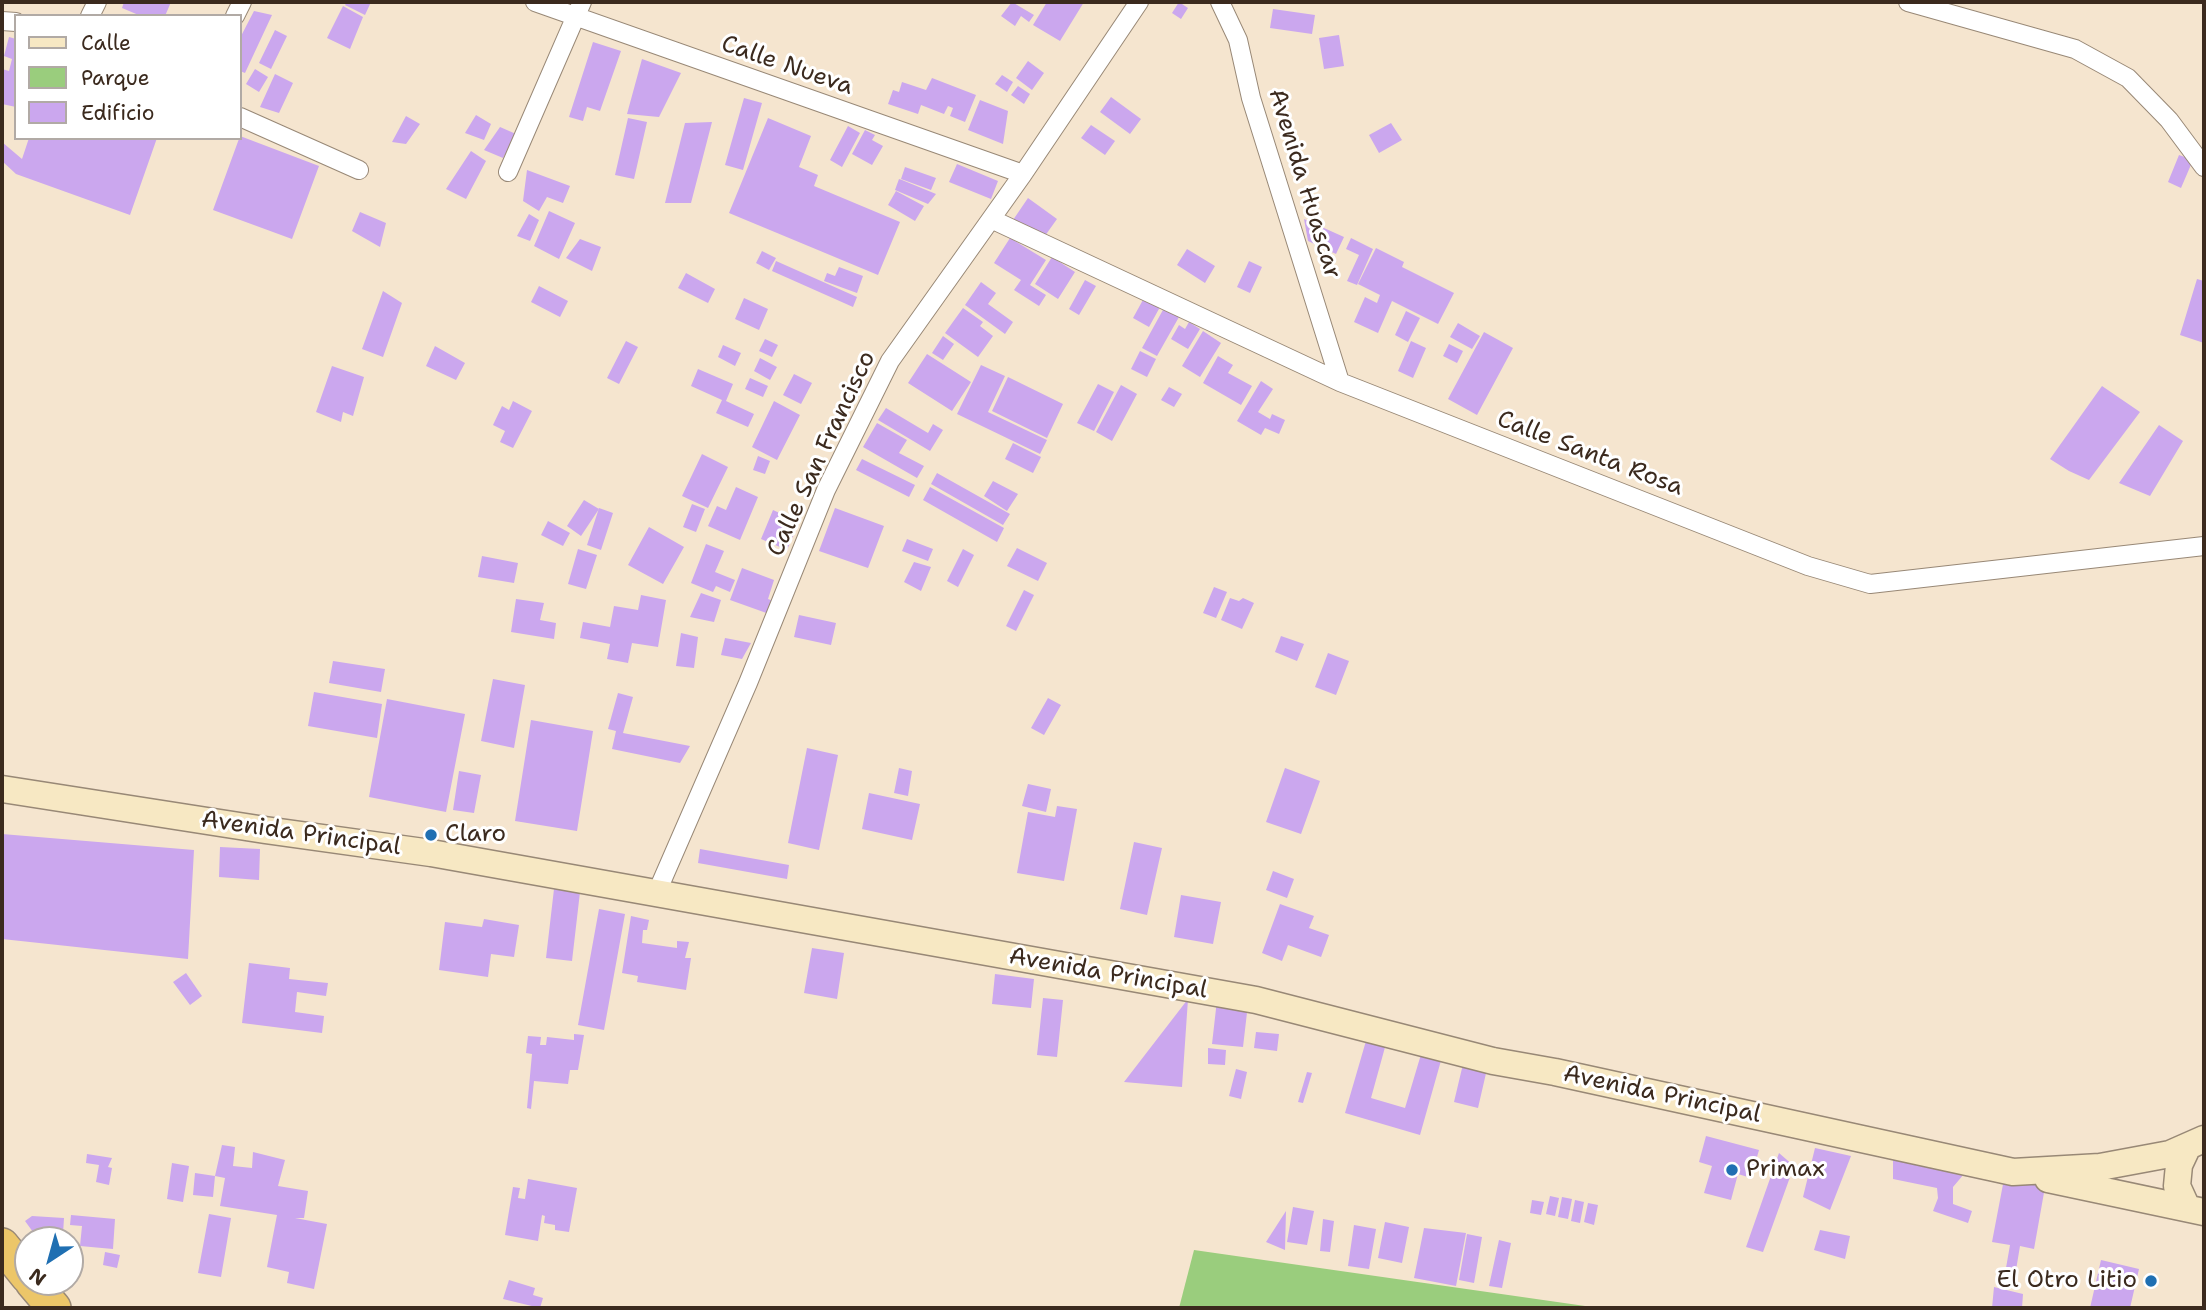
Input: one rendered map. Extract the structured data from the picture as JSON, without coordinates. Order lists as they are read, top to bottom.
{
  "streets": {
    "main road": ["Avenida Principal"],
    "street": [
      "Calle Nueva",
      "Avenida Huascar",
      "Calle San Francisco",
      "Calle Santa Rosa"
    ]
  },
  "crossings": [
    ["Calle Nueva", "Calle San Francisco"],
    ["Avenida Huascar", "Calle Santa Rosa"],
    ["Calle San Francisco", "Calle Santa Rosa"],
    ["Calle San Francisco", "Avenida Principal"]
  ],
  "places": ["Claro", "Primax", "El Otro Litio"],
  "legend": ["Calle", "Parque", "Edificio"],
  "north": "bottom left"
}
